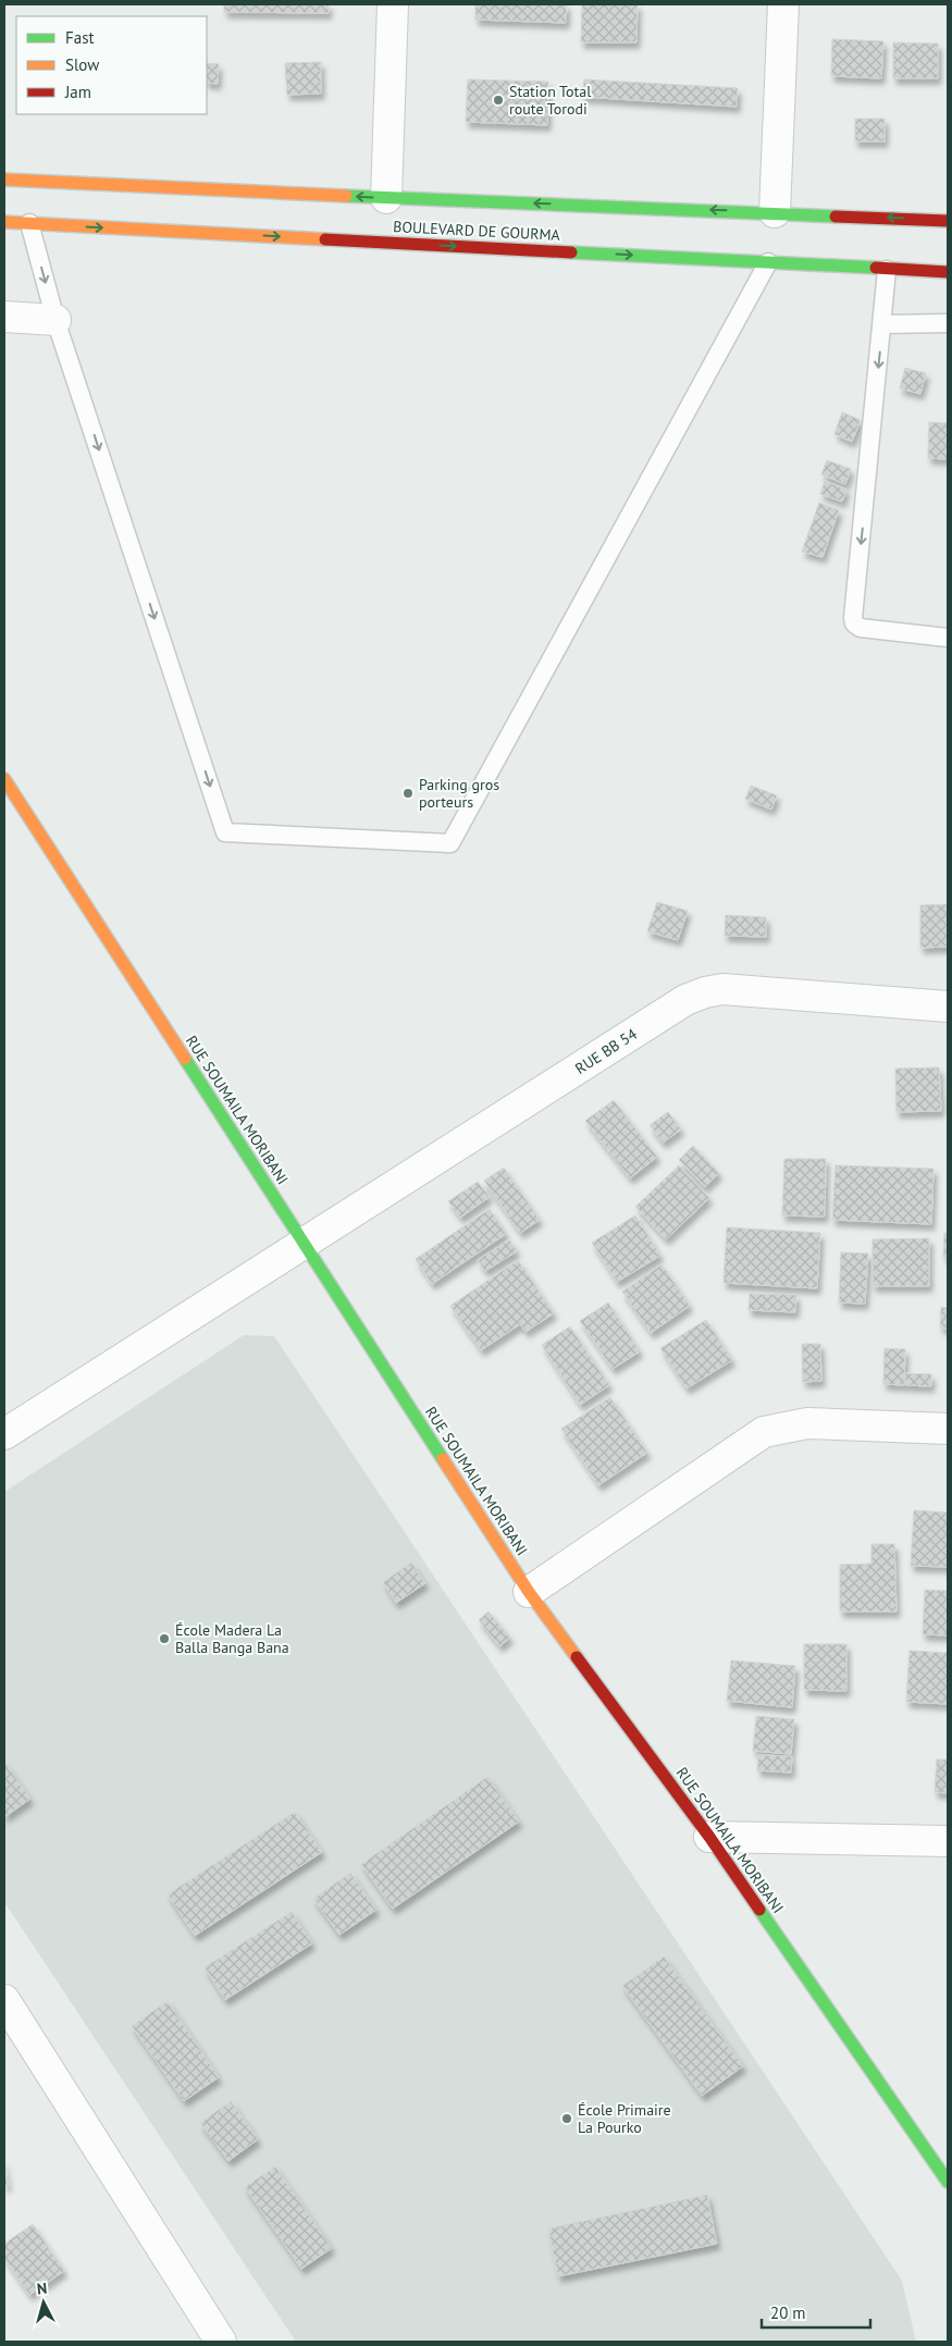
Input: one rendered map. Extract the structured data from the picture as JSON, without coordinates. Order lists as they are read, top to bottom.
{
  "streets": {
    "main road": ["BOULEVARD DE GOURMA", "RUE SOUMAILA MORIBANI"],
    "street": ["RUE BB 54"]
  },
  "crossings": [
    ["RUE BB 54", "RUE SOUMAILA MORIBANI"]
  ],
  "places": [
    "Station Total route Torodi",
    "Parking gros porteurs",
    "École Madera La Balla Banga Bana",
    "École Primaire La Pourko"
  ],
  "legend": ["Fast", "Slow", "Jam"],
  "scale_bar": "20 m",
  "north": "top"
}
